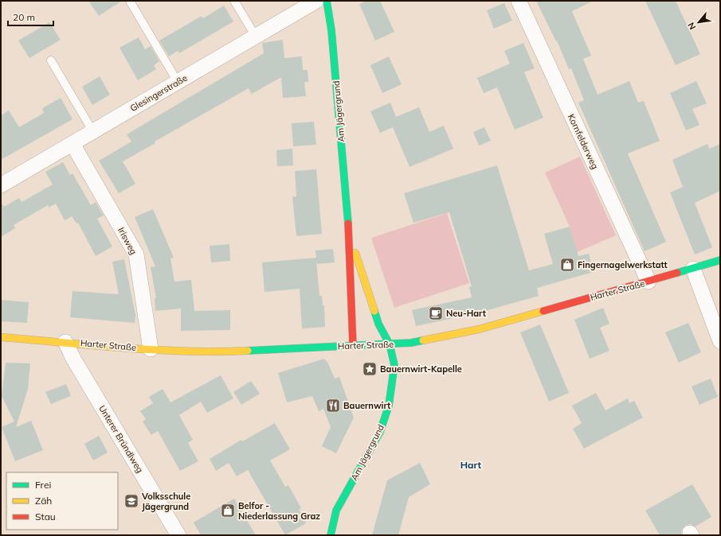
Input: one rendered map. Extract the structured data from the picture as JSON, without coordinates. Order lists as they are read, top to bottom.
{
  "streets": {
    "main road": ["Am Jägergrund", "Harter Straße"],
    "street": [
      "Glesingerstraße",
      "Kornfelderweg",
      "Irisweg",
      "Unterer Bründlweg"
    ]
  },
  "crossings": [
    ["Glesingerstraße", "Irisweg"],
    ["Am Jägergrund", "Harter Straße"],
    ["Kornfelderweg", "Harter Straße"],
    ["Irisweg", "Harter Straße"],
    ["Harter Straße", "Unterer Bründlweg"]
  ],
  "districts": ["Hart"],
  "places": {
    "shop": ["Fingernagelwerkstatt", "Belfor - Niederlassung Graz"],
    "cafe": ["Neu-Hart"],
    "place": ["Bauernwirt-Kapelle"],
    "restaurant": ["Bauernwirt"],
    "school or university": ["Volksschule Jägergrund"]
  },
  "legend": ["Frei", "Zäh", "Stau"],
  "scale_bar": "20 m",
  "north": "bottom left"
}
